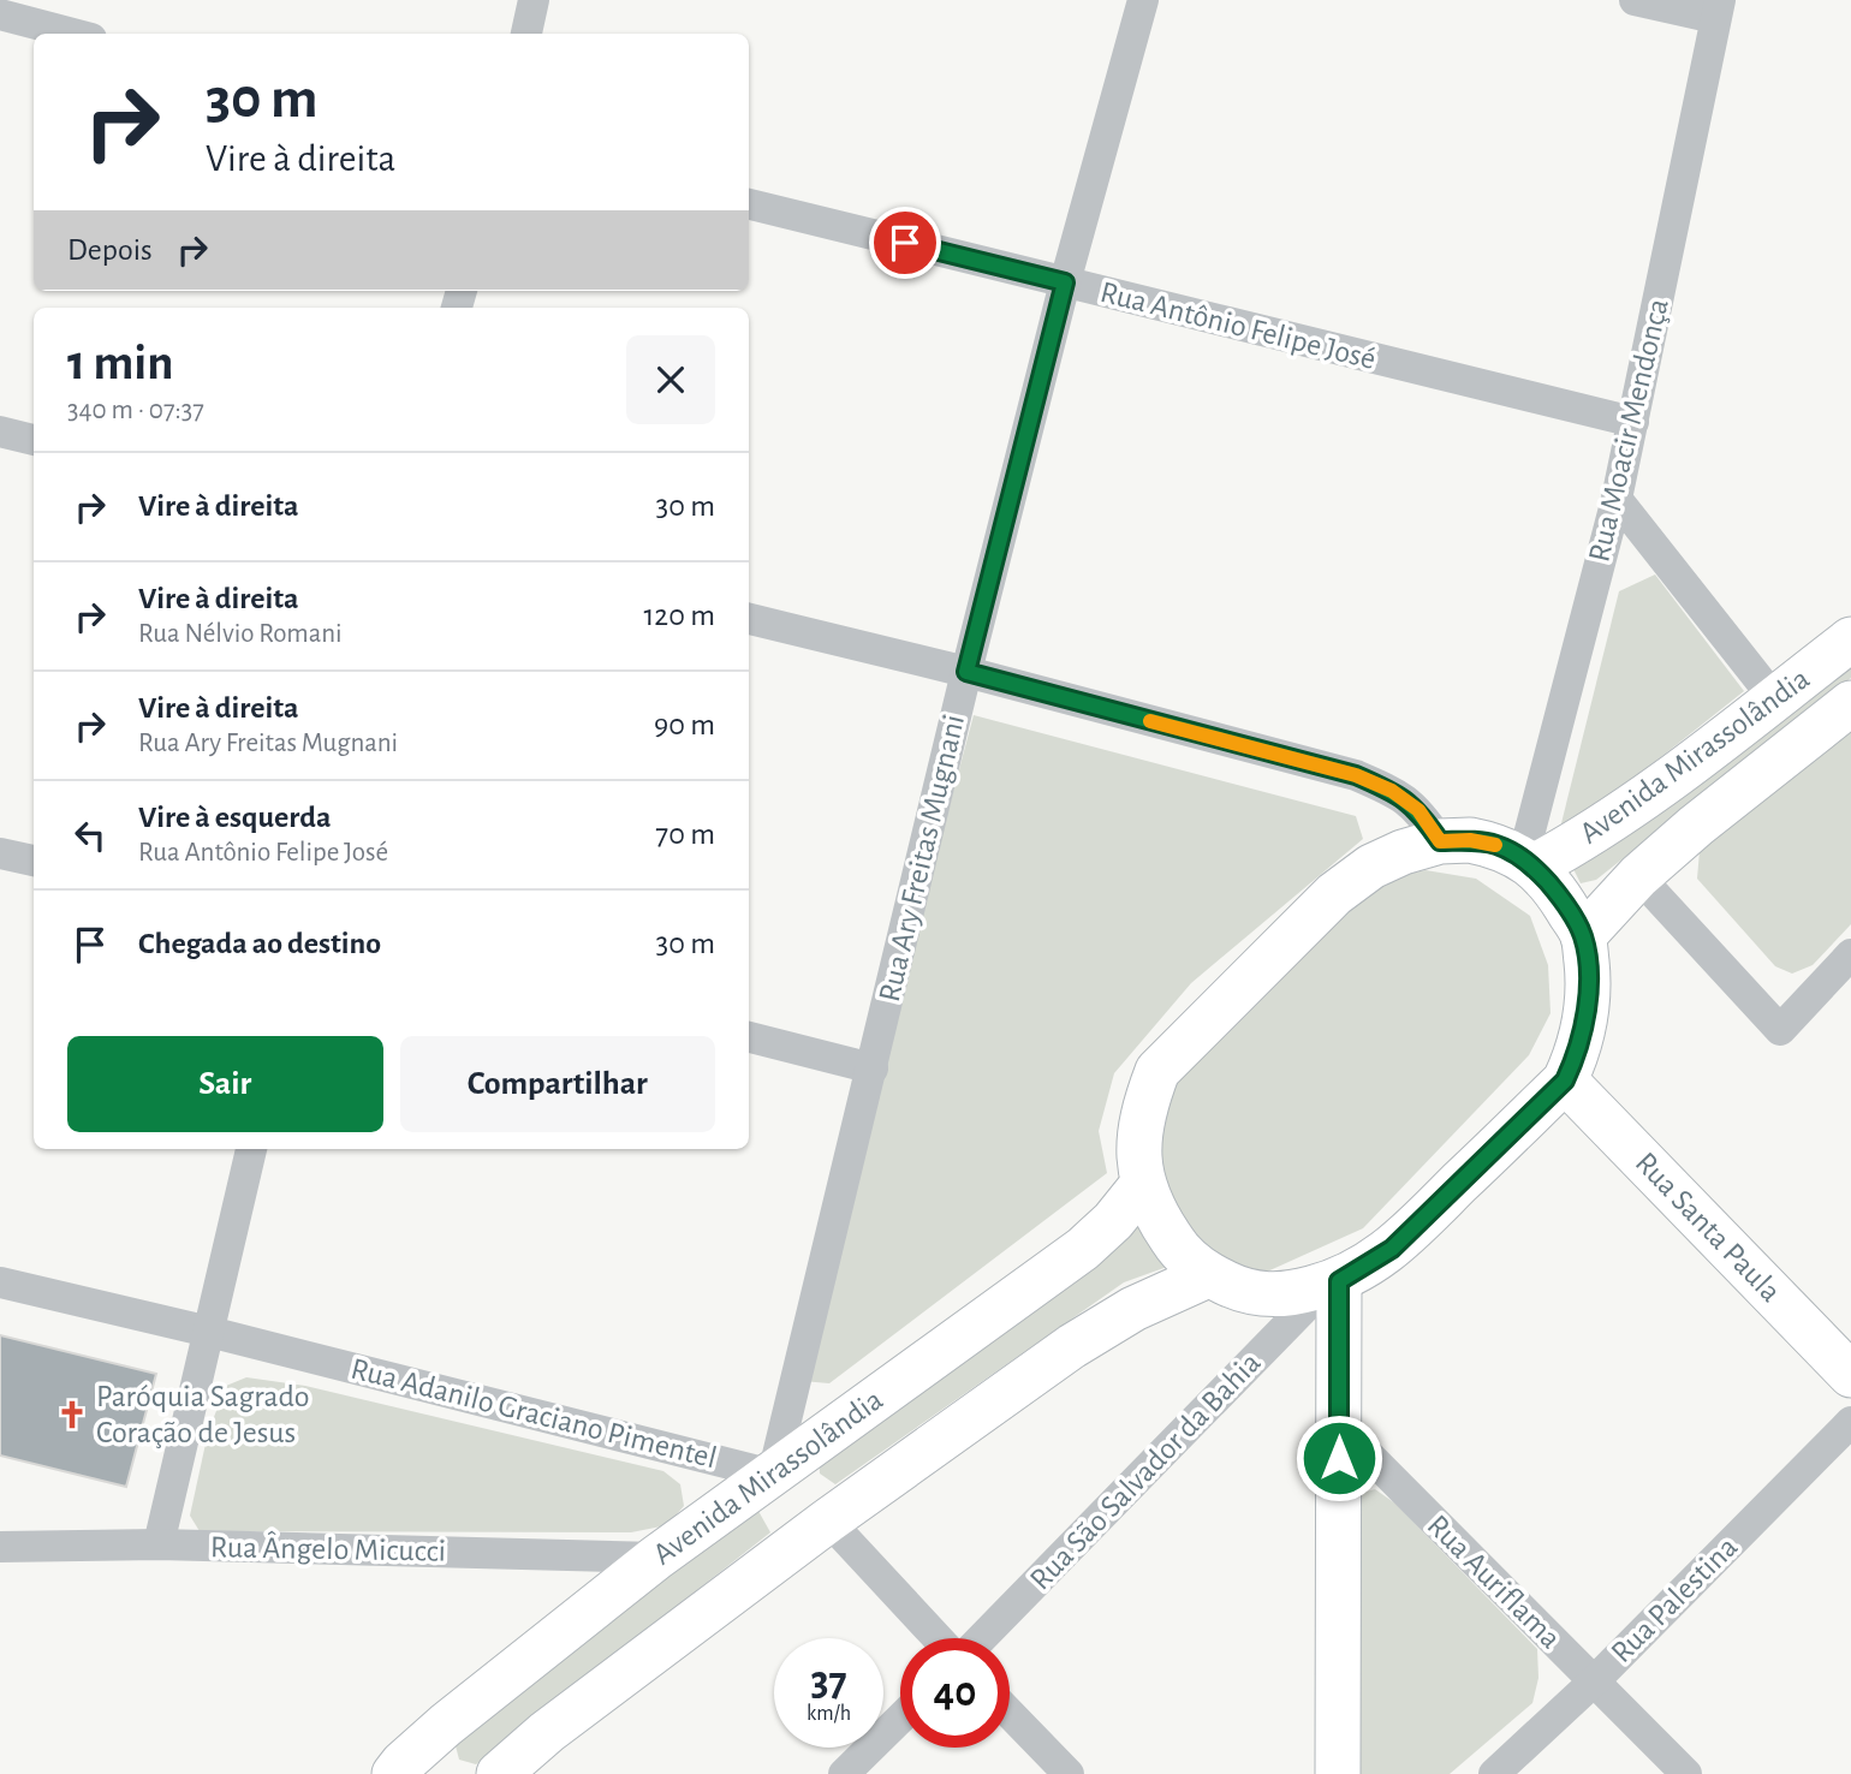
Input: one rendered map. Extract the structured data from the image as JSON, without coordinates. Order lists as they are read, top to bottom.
{
  "streets": {
    "main road": ["Avenida Mirassolândia", "Rua Santa Paula"],
    "street": [
      "Rua Antônio Felipe José",
      "Rua Moacir Mendonça",
      "Rua Ary Freitas Mugnani",
      "Rua Adanilo Graciano Pimentel",
      "Rua São Salvador da Bahia",
      "Rua Ângelo Micucci",
      "Rua Auriflama",
      "Rua Palestina"
    ]
  },
  "crossings": [
    ["Rua Antônio Felipe José", "Rua Moacir Mendonça"],
    ["Rua Antônio Felipe José", "Rua Ary Freitas Mugnani"],
    ["Rua Moacir Mendonça", "Avenida Mirassolândia"],
    ["Avenida Mirassolândia", "Rua Ary Freitas Mugnani"],
    ["Avenida Mirassolândia", "Rua Adanilo Graciano Pimentel"],
    ["Avenida Mirassolândia", "Rua Ângelo Micucci"],
    ["Rua Ary Freitas Mugnani", "Rua Adanilo Graciano Pimentel"],
    ["Rua Auriflama", "Rua Palestina"]
  ],
  "places": {
    "church": ["Paróquia Sagrado Coração de Jesus"]
  },
  "page": {
    "turn": ["30 m", "Vire à direita"],
    "then": "Depois",
    "heading": ["1 min", "340 m · 07:37"],
    "list": [
      {
        "name": "Vire à direita",
        "value": "30 m"
      },
      {
        "name": "Vire à direita",
        "note": "Rua Nélvio Romani",
        "value": "120 m"
      },
      {
        "name": "Vire à direita",
        "note": "Rua Ary Freitas Mugnani",
        "value": "90 m"
      },
      {
        "name": "Vire à esquerda",
        "note": "Rua Antônio Felipe José",
        "value": "70 m"
      },
      {
        "name": "Chegada ao destino",
        "value": "30 m"
      }
    ],
    "buttons": ["Sair", "Compartilhar"],
    "speed": "37 km/h",
    "limit": "40"
  }
}
